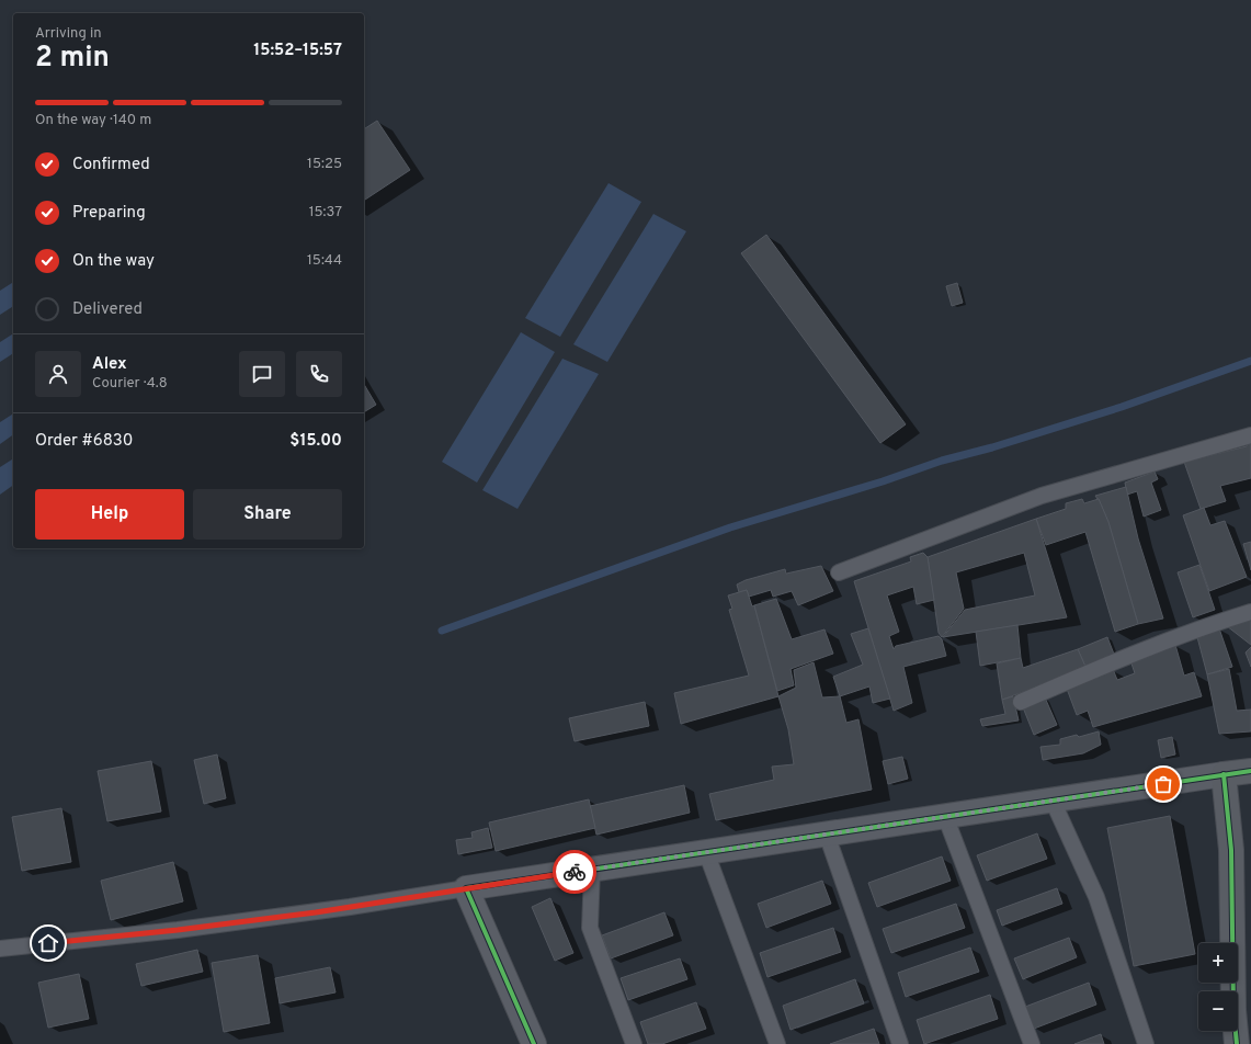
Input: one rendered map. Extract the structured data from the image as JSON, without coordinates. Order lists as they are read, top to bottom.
{
  "page": {
    "heading": ["2 min", "Arriving in", "15:52–15:57"],
    "panel": [
      "Alex",
      "Courier · 4.8",
      "Order #6830",
      "$15.00"
    ],
    "bar": "On the way · 140 m",
    "list": [
      ["Confirmed", "15:25"],
      ["Preparing", "15:37"],
      ["On the way", "15:44"],
      "Delivered"
    ],
    "buttons": ["Help", "Share"],
    "map_buttons": ["+", "−"]
  }
}
